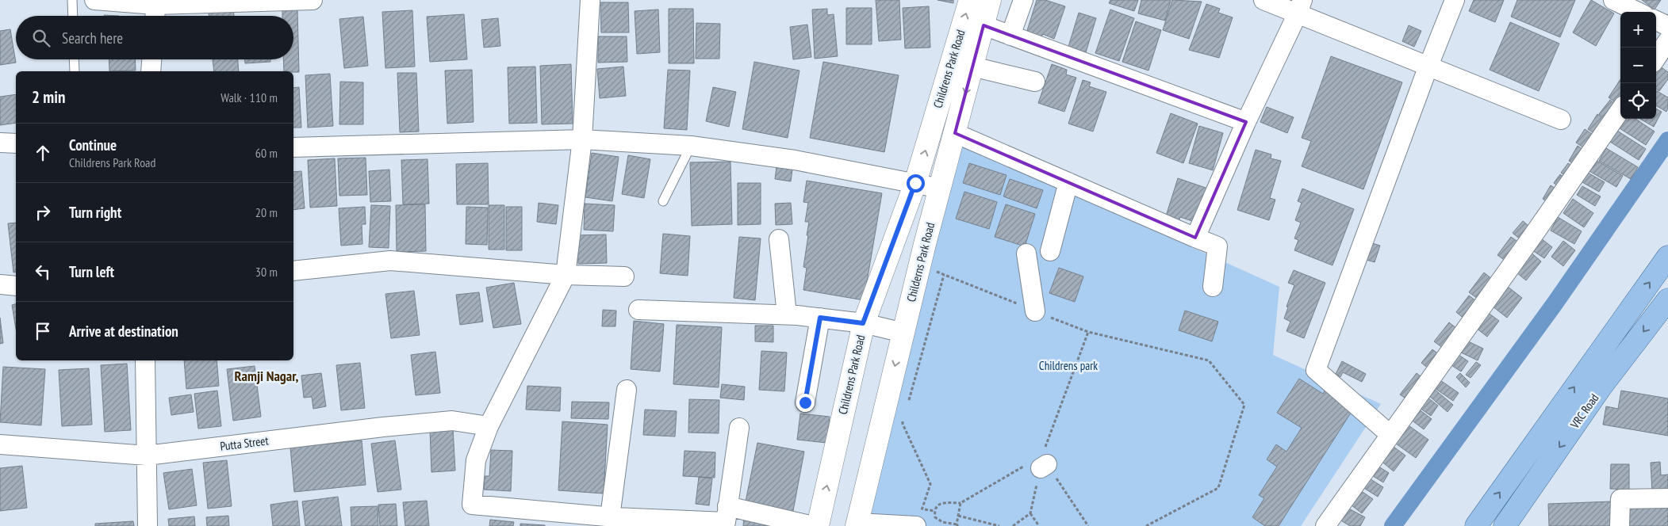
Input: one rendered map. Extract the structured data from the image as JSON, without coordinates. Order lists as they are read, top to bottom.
{
  "streets": {
    "main road": ["VRC Road"],
    "street": ["Childrens Park Road", "Childerns Park Road", "Putta Street"]
  },
  "districts": ["Ramji Nagar,"],
  "parks": ["Childrens park"],
  "page": {
    "map_buttons": ["+", "−"],
    "search": "Search here",
    "heading": ["2 min", "Walk · 110 m"],
    "list": [
      ["Continue", "Childrens Park Road", "60 m"],
      ["Turn right", "20 m"],
      ["Turn left", "30 m"],
      "Arrive at destination"
    ]
  }
}
